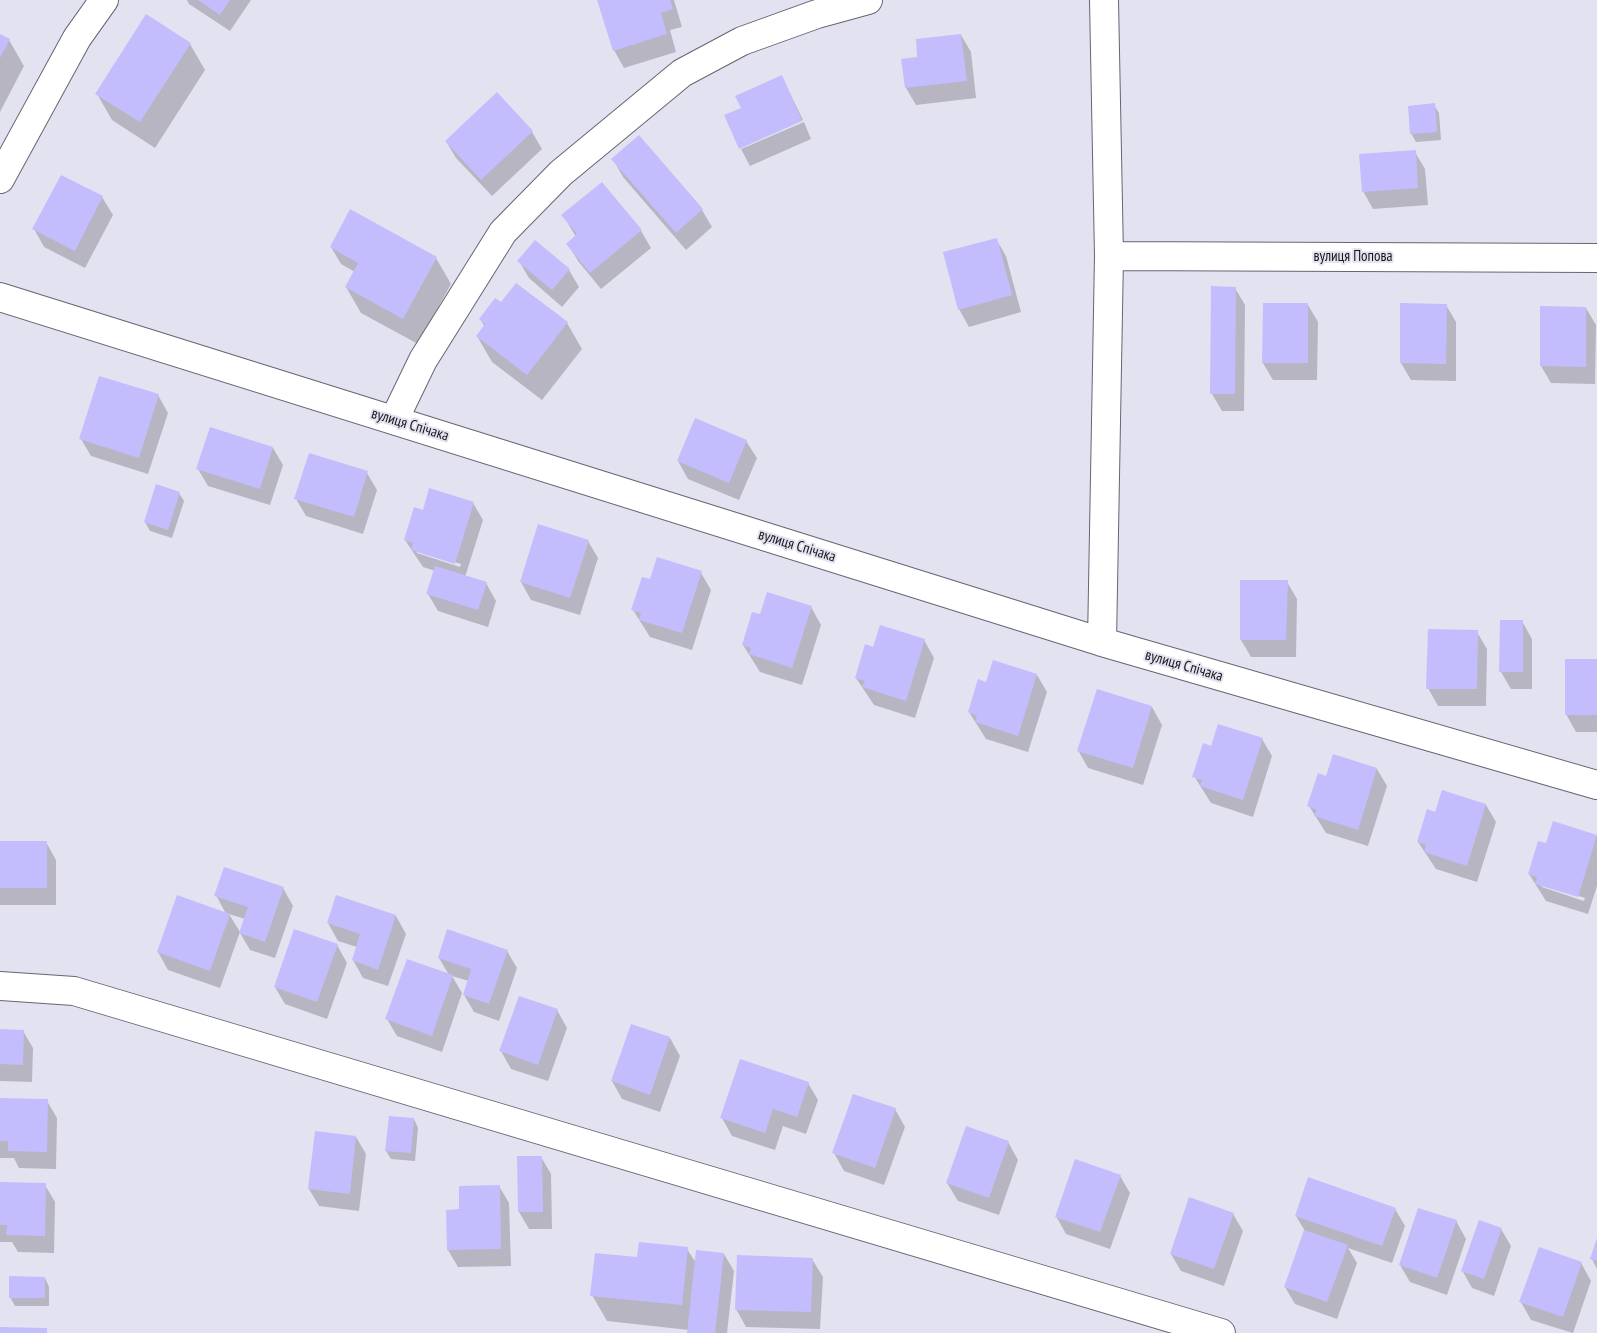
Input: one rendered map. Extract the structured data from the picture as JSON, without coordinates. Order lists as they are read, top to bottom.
{
  "streets": {
    "street": ["вулиця Попова", "вулиця Спічака"]
  }
}
